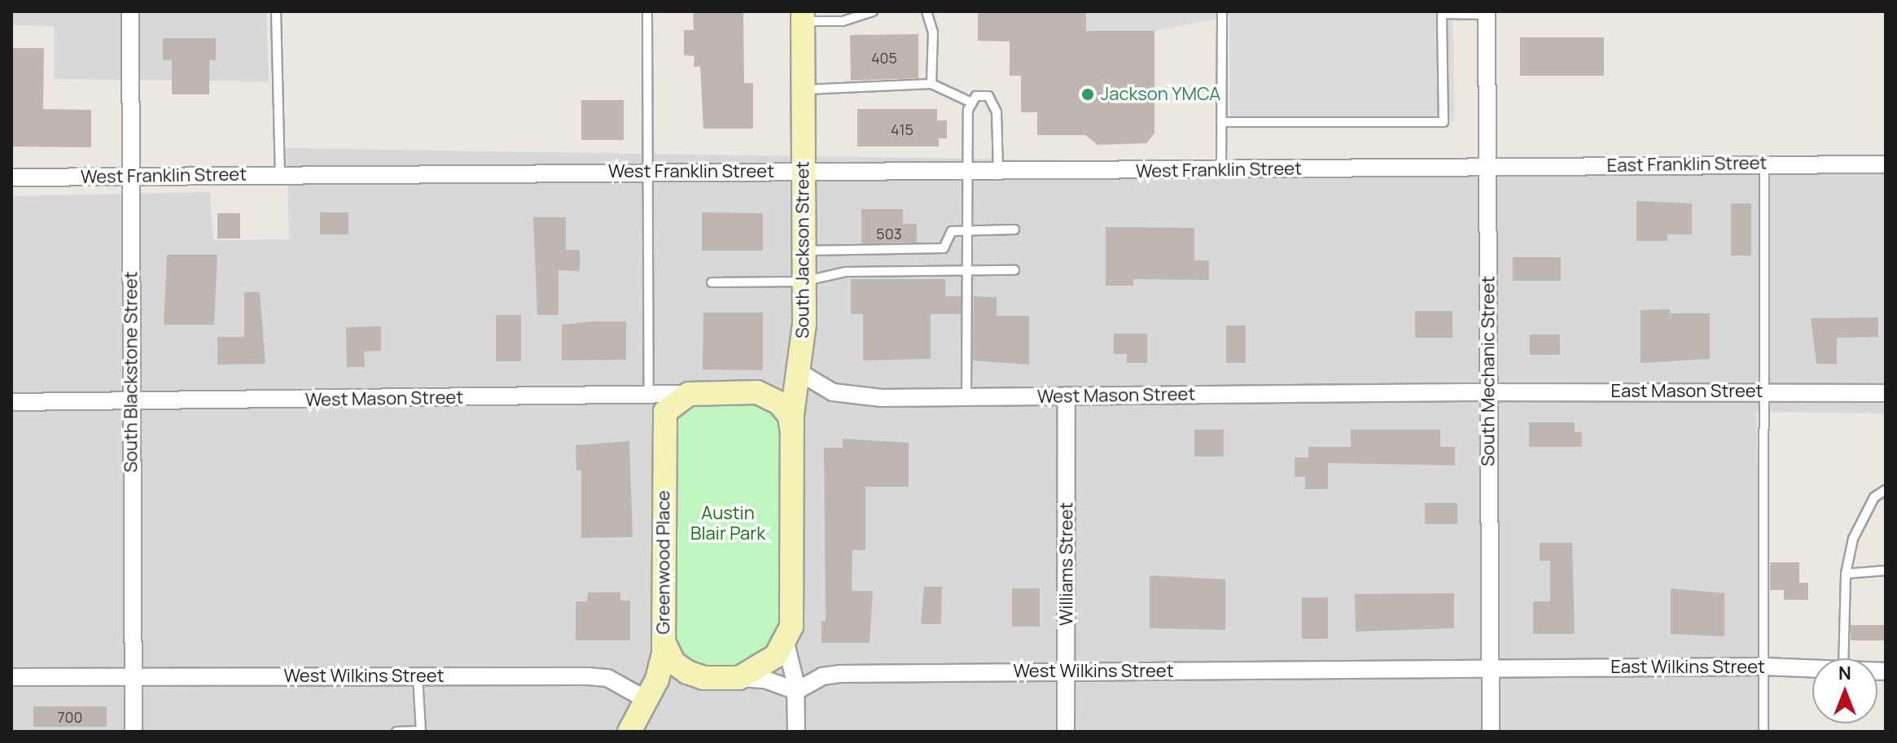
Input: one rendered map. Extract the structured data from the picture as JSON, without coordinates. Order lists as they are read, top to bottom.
{
  "streets": {
    "street": [
      "East Franklin Street",
      "West Franklin Street",
      "South Jackson Street",
      "South Mechanic Street",
      "South Blackstone Street",
      "East Mason Street",
      "West Mason Street",
      "Greenwood Place",
      "Williams Street",
      "East Wilkins Street",
      "West Wilkins Street"
    ]
  },
  "crossings": [
    ["East Franklin Street", "West Franklin Street"],
    ["East Franklin Street", "South Mechanic Street"],
    ["West Franklin Street", "South Jackson Street"],
    ["West Franklin Street", "South Mechanic Street"],
    ["West Franklin Street", "South Blackstone Street"],
    ["South Jackson Street", "West Mason Street"],
    ["South Jackson Street", "West Wilkins Street"],
    ["South Mechanic Street", "East Mason Street"],
    ["South Mechanic Street", "West Mason Street"],
    ["South Mechanic Street", "East Wilkins Street"],
    ["South Mechanic Street", "West Wilkins Street"],
    ["South Blackstone Street", "West Mason Street"],
    ["South Blackstone Street", "West Wilkins Street"],
    ["East Mason Street", "West Mason Street"],
    ["West Mason Street", "Williams Street"],
    ["Greenwood Place", "West Wilkins Street"],
    ["Williams Street", "West Wilkins Street"],
    ["East Wilkins Street", "West Wilkins Street"]
  ],
  "parks": ["Austin Blair Park"],
  "places": ["Jackson YMCA"],
  "house_numbers": [
    "405",
    "415",
    "503",
    "700"
  ],
  "north": "top"
}
